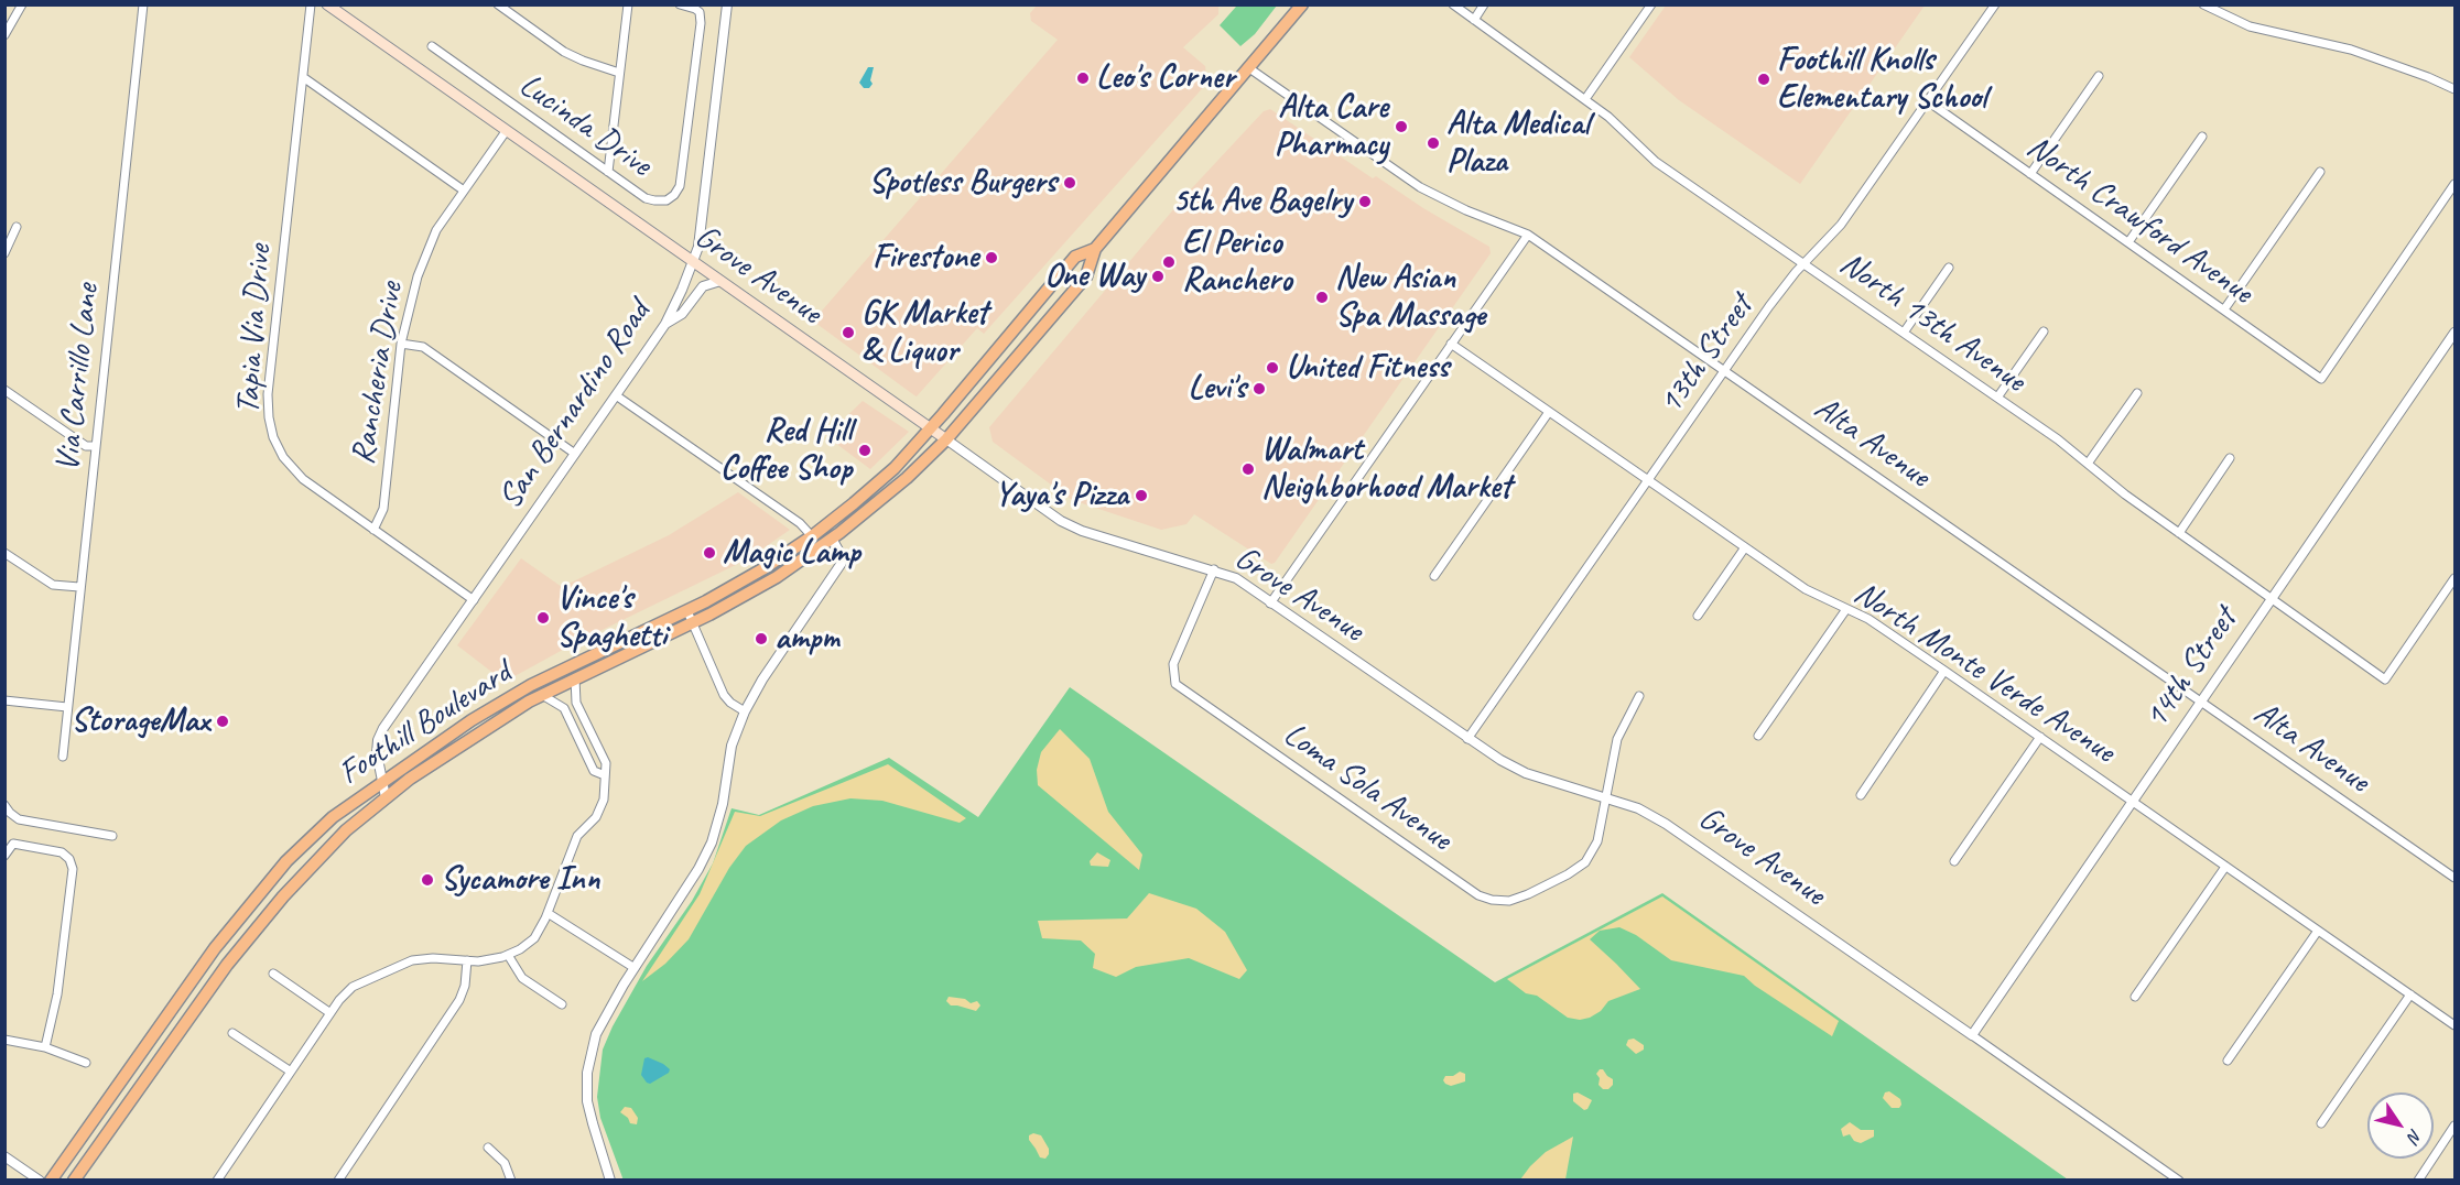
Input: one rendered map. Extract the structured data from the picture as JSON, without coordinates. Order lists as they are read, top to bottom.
{
  "streets": {
    "main road": ["Grove Avenue", "Foothill Boulevard"],
    "street": [
      "Lucinda Drive",
      "North Crawford Avenue",
      "North 13th Avenue",
      "Tapia Via Drive",
      "13th Street",
      "Rancheria Drive",
      "Via Carrillo Lane",
      "San Bernardino Road",
      "Alta Avenue",
      "14th Street",
      "North Monte Verde Avenue",
      "Loma Sola Avenue"
    ]
  },
  "crossings": [
    ["North Crawford Avenue", "13th Street"],
    ["Grove Avenue", "13th Street"],
    ["Grove Avenue", "Rancheria Drive"],
    ["Grove Avenue", "San Bernardino Road"],
    ["Grove Avenue", "14th Street"],
    ["Grove Avenue", "Foothill Boulevard"],
    ["Grove Avenue", "Loma Sola Avenue"],
    ["North 13th Avenue", "13th Street"],
    ["North 13th Avenue", "14th Street"],
    ["Tapia Via Drive", "Rancheria Drive"],
    ["Tapia Via Drive", "San Bernardino Road"],
    ["13th Street", "Alta Avenue"],
    ["13th Street", "North Monte Verde Avenue"],
    ["San Bernardino Road", "Foothill Boulevard"],
    ["Alta Avenue", "14th Street"],
    ["14th Street", "North Monte Verde Avenue"]
  ],
  "places": [
    "Leo's Corner",
    "Foothill Knolls Elementary School",
    "Alta Care Pharmacy",
    "Alta Medical Plaza",
    "Spotless Burgers",
    "5th Ave Bagelry",
    "Firestone",
    "El Perico Ranchero",
    "One Way",
    "New Asian Spa Massage",
    "GK Market & Liquor",
    "United Fitness",
    "Levi's",
    "Red Hill Coffee Shop",
    "Walmart Neighborhood Market",
    "Yaya's Pizza",
    "Magic Lamp",
    "Vince's Spaghetti",
    "ampm",
    "StorageMax",
    "Sycamore Inn"
  ],
  "north": "bottom right"
}
